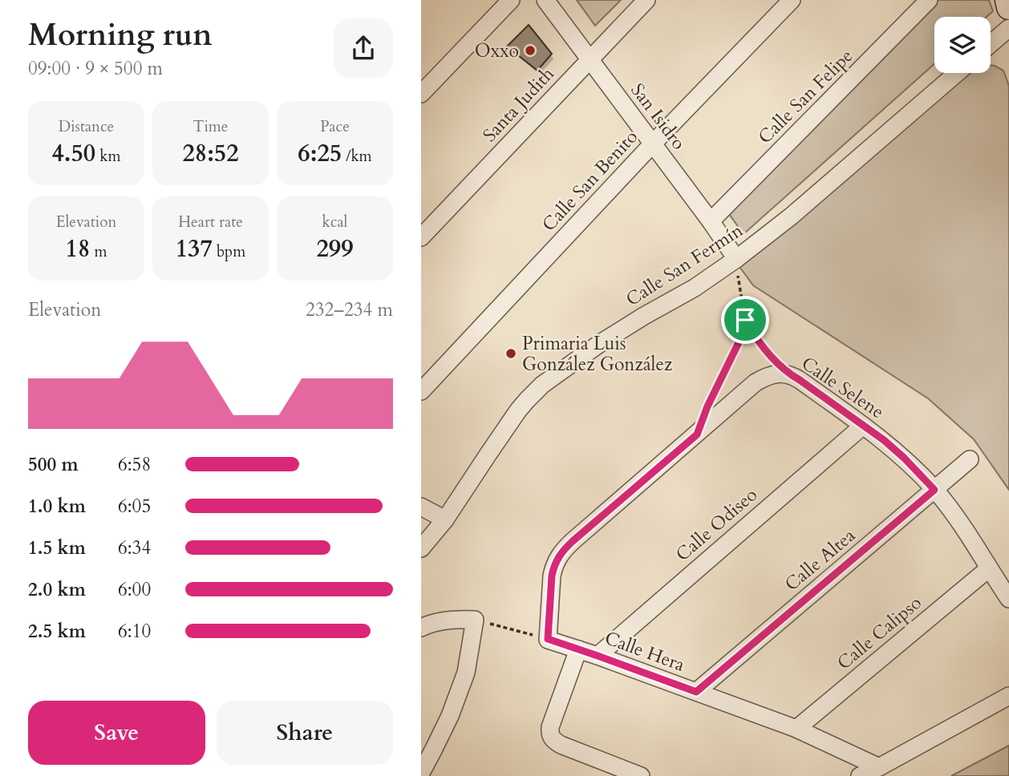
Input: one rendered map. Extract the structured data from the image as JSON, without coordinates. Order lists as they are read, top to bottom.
{
  "streets": {
    "street": [
      "Calle San Felipe",
      "Santa Judith",
      "San Isidro",
      "Calle San Benito",
      "Calle San Fermín",
      "Calle Selene",
      "Calle Odiseo",
      "Calle Altea",
      "Calle Calipso",
      "Calle Hera"
    ]
  },
  "crossings": [
    ["Calle San Felipe", "San Isidro"],
    ["Santa Judith", "San Isidro"],
    ["San Isidro", "Calle San Benito"],
    ["San Isidro", "Calle San Fermín"],
    ["Calle Selene", "Calle Odiseo"],
    ["Calle Selene", "Calle Altea"],
    ["Calle Selene", "Calle Calipso"],
    ["Calle Selene", "Calle Hera"],
    ["Calle Odiseo", "Calle Hera"],
    ["Calle Altea", "Calle Hera"],
    ["Calle Calipso", "Calle Hera"]
  ],
  "places": ["Oxxo", "Primaria Luis González González"],
  "page": {
    "heading": ["Morning run", "09:00 · 9 × 500 m"],
    "stats": [
      ["Distance", "4.50 km"],
      ["Time", "28:52"],
      ["Pace", "6:25 /km"],
      ["Elevation", "18 m"],
      ["Heart rate", "137 bpm"],
      ["kcal", "299"]
    ],
    "chart": ["Elevation", "232–234 m"],
    "list": [
      {
        "name": "500 m",
        "note": "6:58"
      },
      {
        "name": "1.0 km",
        "note": "6:05"
      },
      {
        "name": "1.5 km",
        "note": "6:34"
      },
      {
        "name": "2.0 km",
        "note": "6:00"
      },
      {
        "name": "2.5 km",
        "note": "6:10"
      }
    ],
    "buttons": ["Save", "Share"]
  }
}
